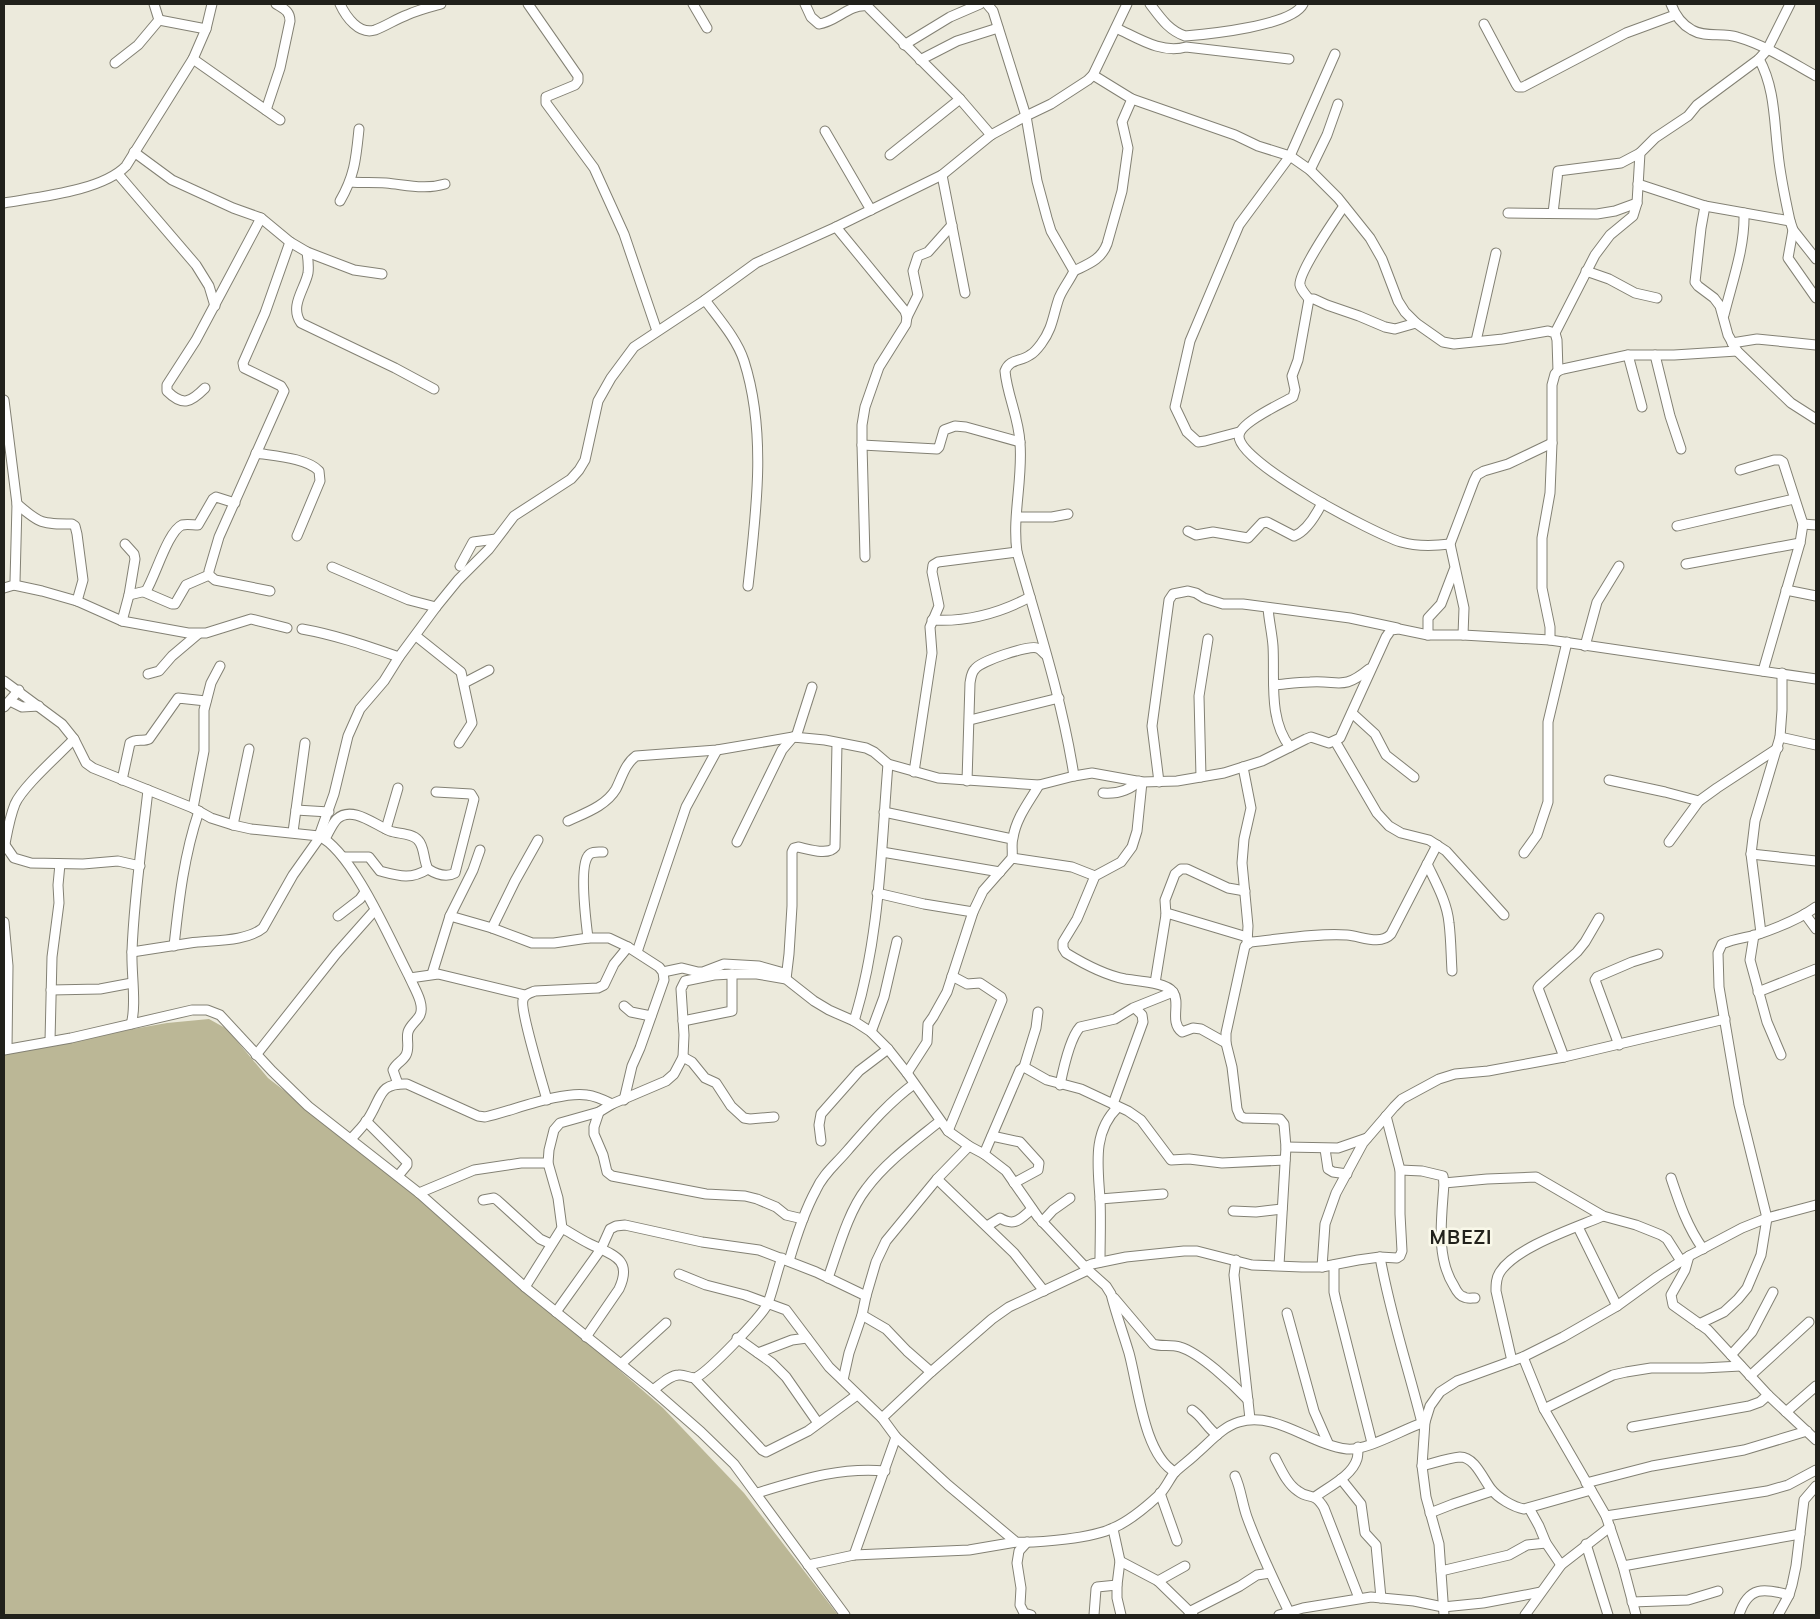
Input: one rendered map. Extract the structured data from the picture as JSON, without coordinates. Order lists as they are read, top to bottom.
{
  "districts": ["MBEZI"]
}
